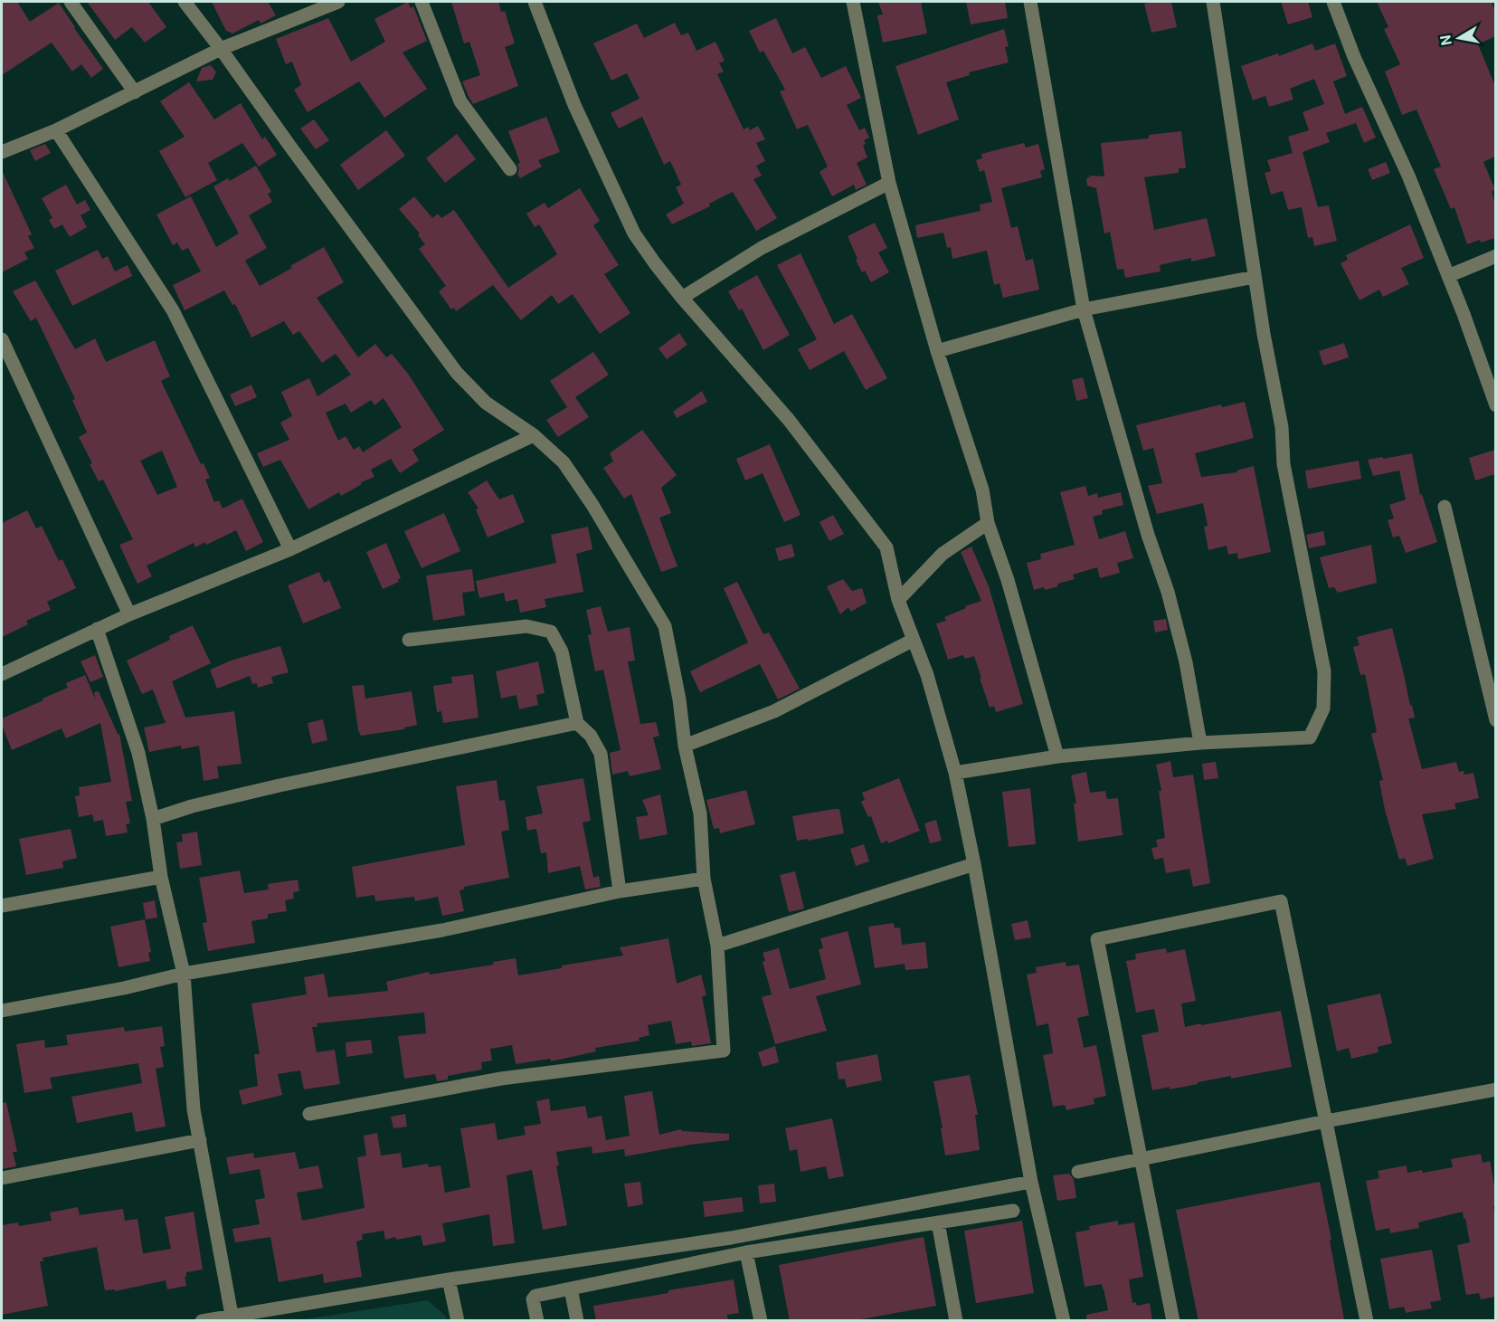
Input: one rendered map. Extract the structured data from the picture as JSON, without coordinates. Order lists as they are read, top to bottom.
{
  "north": "left"
}
